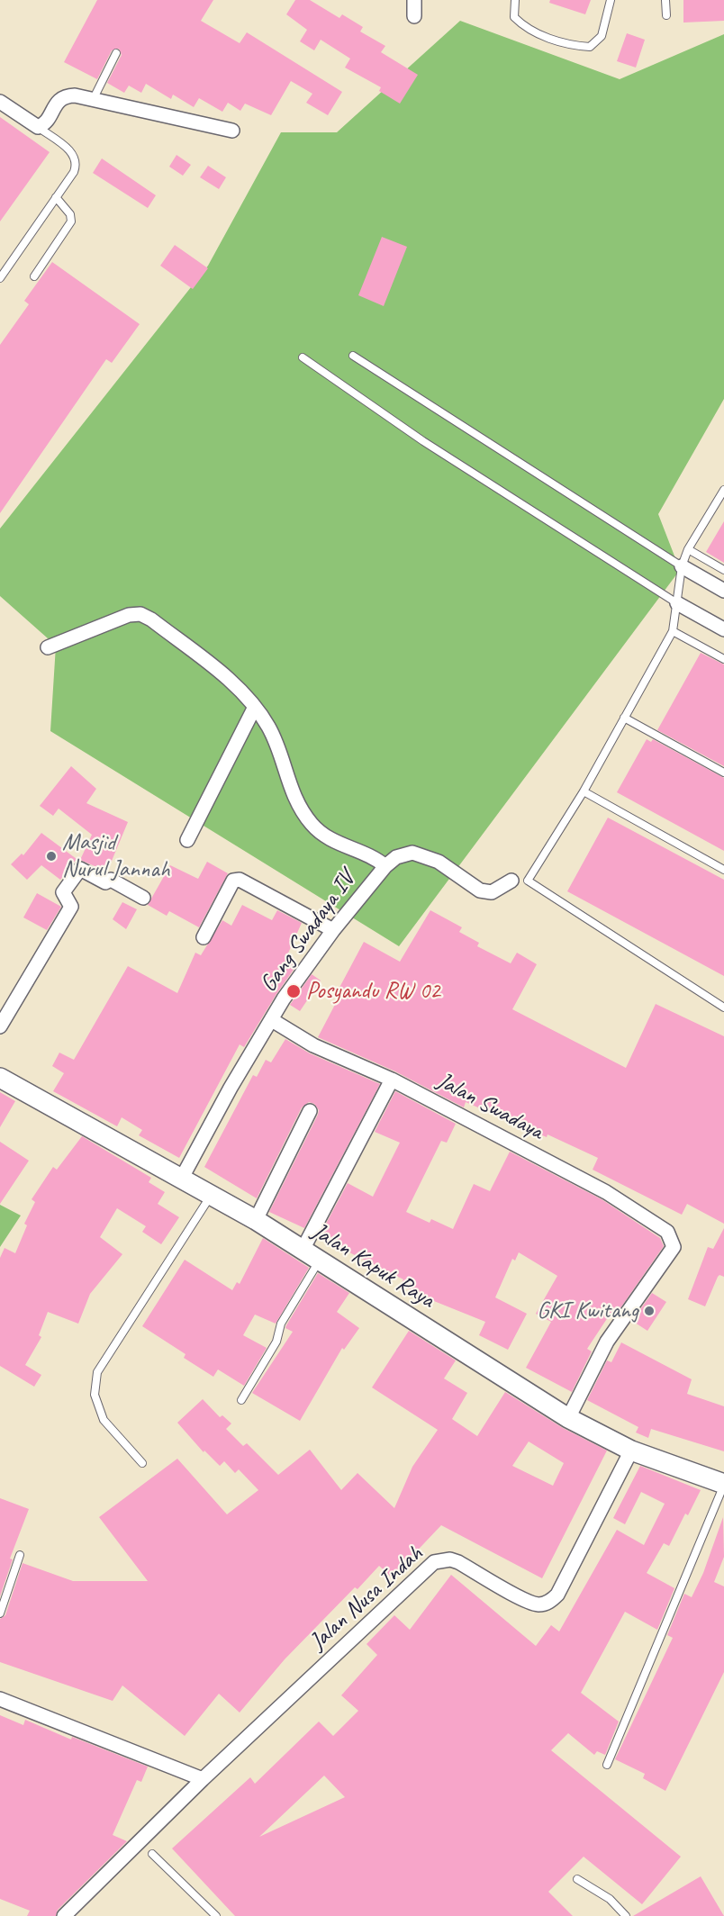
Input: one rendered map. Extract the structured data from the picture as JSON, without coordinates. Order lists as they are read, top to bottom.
{
  "streets": {
    "main road": ["Jalan Kapuk Raya"],
    "street": ["Gang Swadaya IV", "Jalan Swadaya", "Jalan Nusa Indah"]
  },
  "crossings": [
    ["Gang Swadaya IV", "Jalan Swadaya"],
    ["Gang Swadaya IV", "Jalan Kapuk Raya"],
    ["Jalan Swadaya", "Jalan Kapuk Raya"],
    ["Jalan Kapuk Raya", "Jalan Nusa Indah"]
  ],
  "places": ["Masjid Nurul Jannah", "Posyandu RW 02", "GKI Kwitang"]
}
